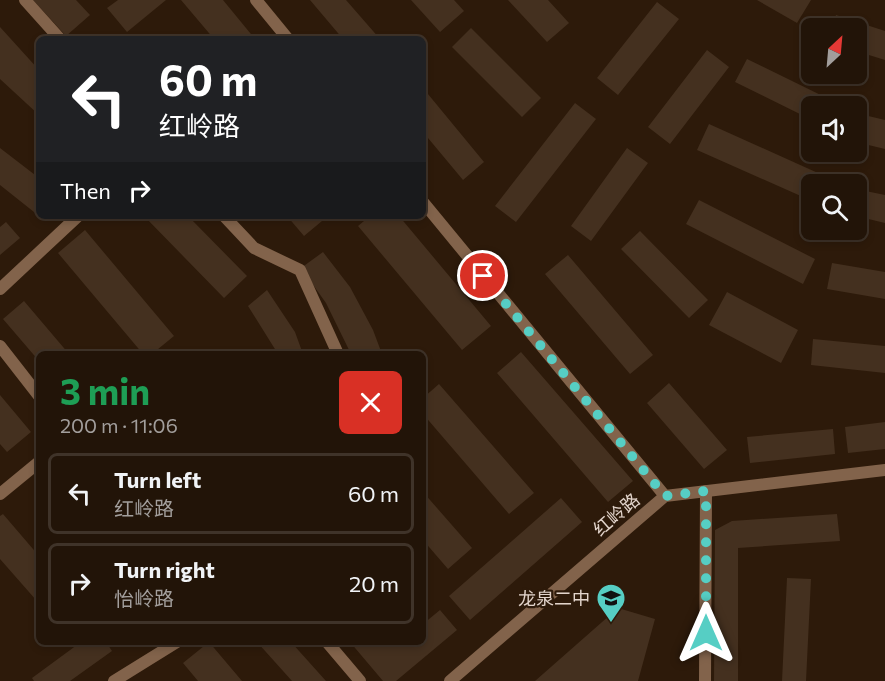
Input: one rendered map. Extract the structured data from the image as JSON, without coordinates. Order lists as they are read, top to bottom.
{
  "streets": {
    "street": ["红岭路"]
  },
  "places": {
    "school or university": ["龙泉二中"]
  },
  "north": "top right",
  "page": {
    "turn": ["60 m", "红岭路"],
    "then": "Then",
    "heading": ["3 min", "200 m · 11:06"],
    "list": [
      {
        "name": "Turn left",
        "note": "红岭路",
        "value": "60 m"
      },
      {
        "name": "Turn right",
        "note": "怡岭路",
        "value": "20 m"
      }
    ]
  }
}
